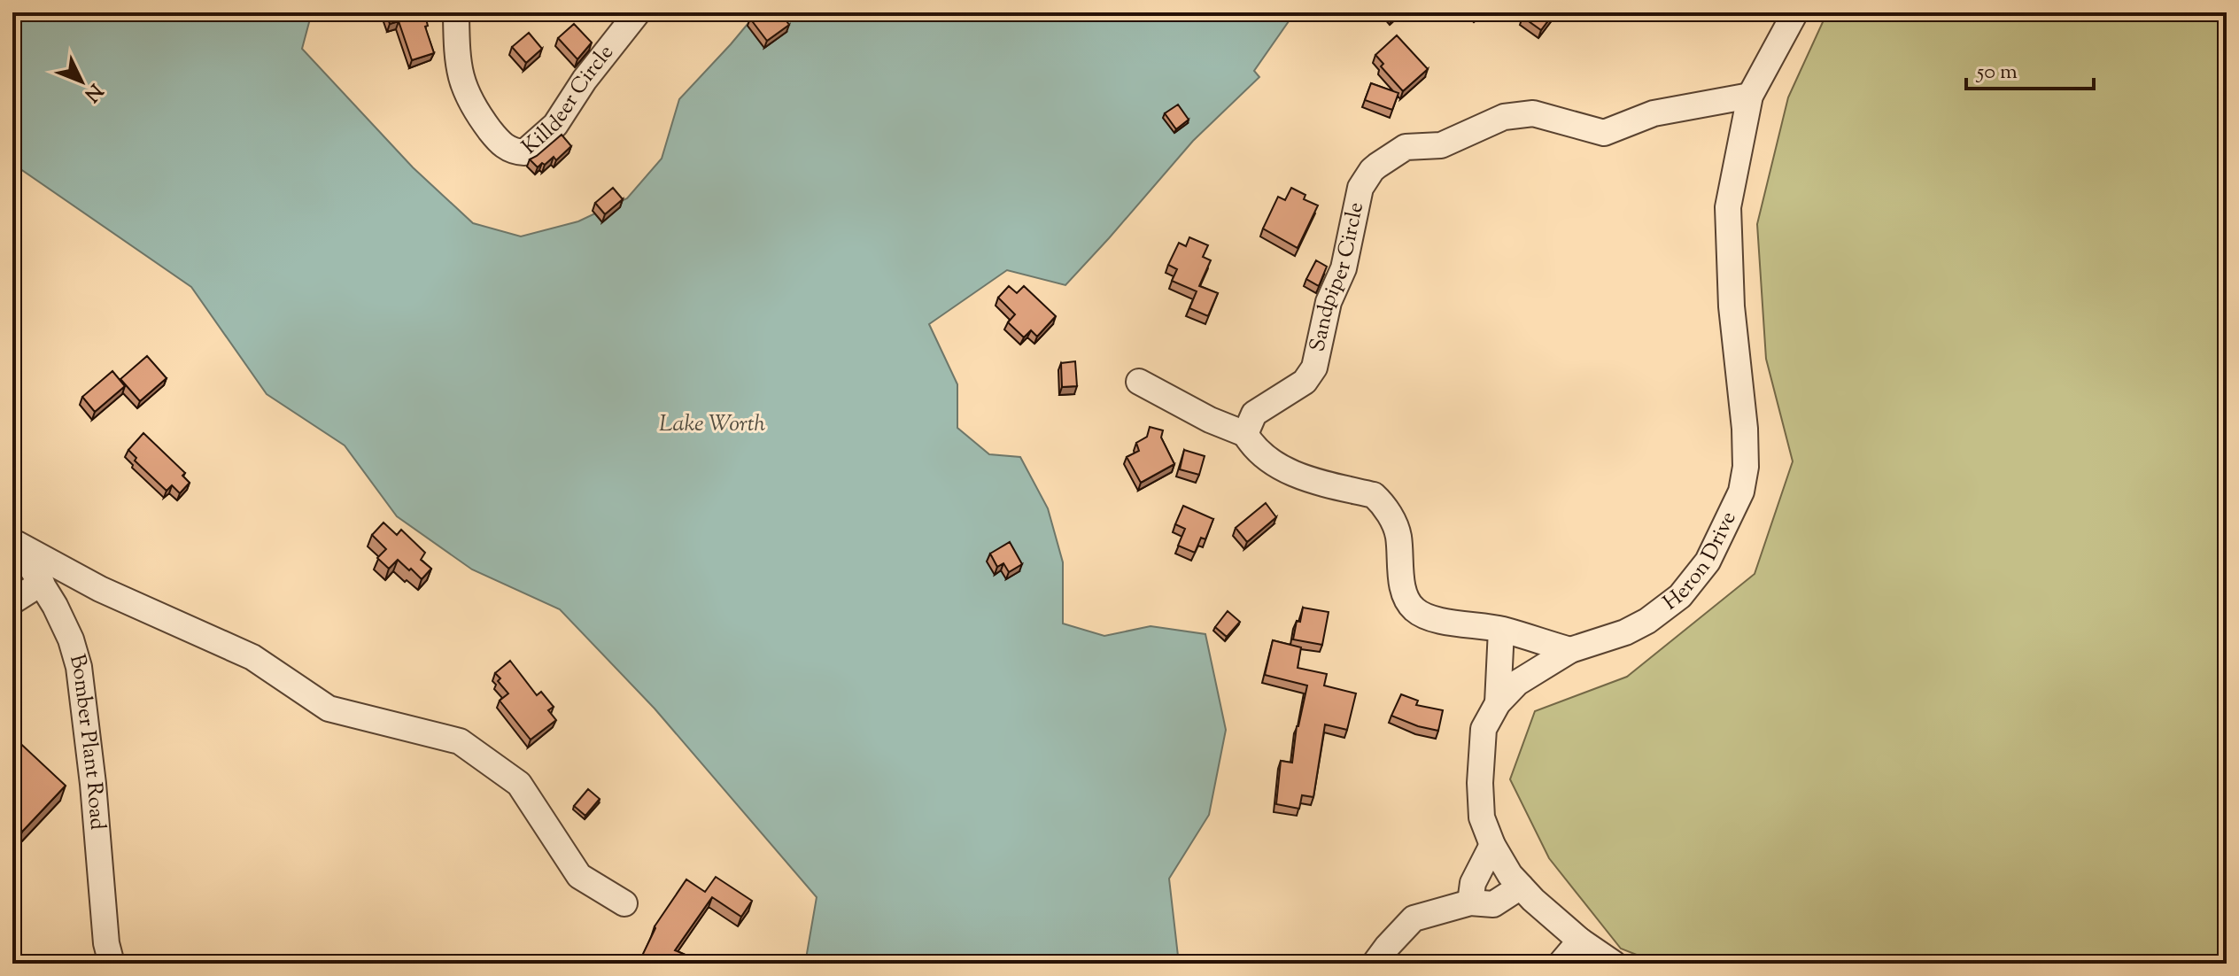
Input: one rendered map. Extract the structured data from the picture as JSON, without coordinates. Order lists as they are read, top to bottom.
{
  "streets": {
    "street": [
      "Killdeer Circle",
      "Sandpiper Circle",
      "Heron Drive",
      "Bomber Plant Road"
    ]
  },
  "crossings": [
    ["Sandpiper Circle", "Heron Drive"]
  ],
  "water": ["Lake Worth"],
  "scale_bar": "50 m",
  "north": "bottom right"
}
